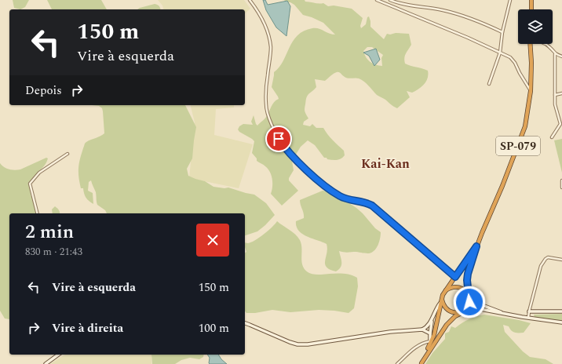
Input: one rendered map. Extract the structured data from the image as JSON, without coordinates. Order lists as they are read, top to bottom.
{
  "streets": {
    "highway": ["SP-079"]
  },
  "districts": ["Kai-Kan"],
  "page": {
    "turn": ["150 m", "Vire à esquerda"],
    "then": "Depois",
    "heading": ["2 min", "830 m · 21:43"],
    "list": [
      {
        "name": "Vire à esquerda",
        "value": "150 m"
      },
      {
        "name": "Vire à direita",
        "value": "100 m"
      }
    ]
  }
}
